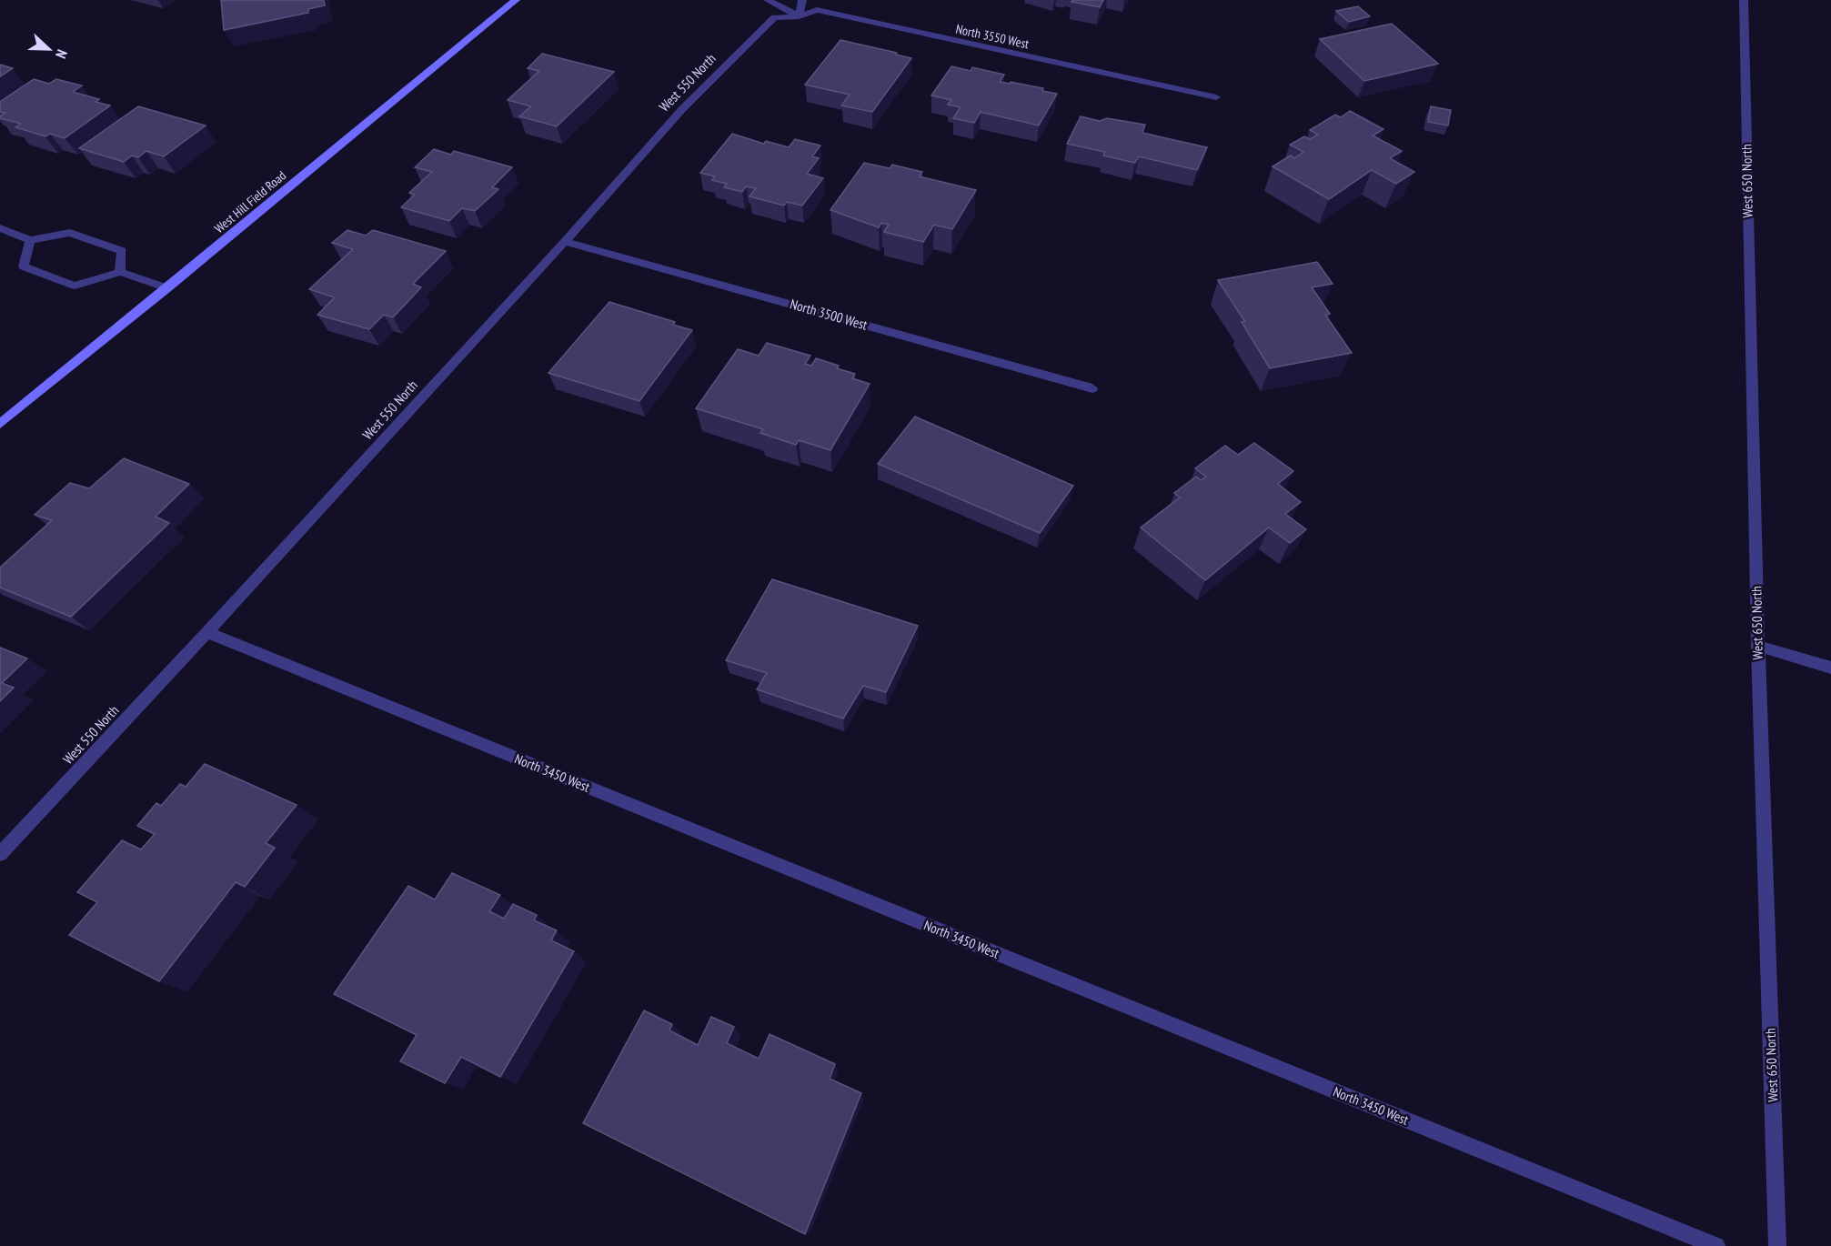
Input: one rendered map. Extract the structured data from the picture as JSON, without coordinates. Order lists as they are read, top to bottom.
{
  "streets": {
    "street": [
      "North 3550 West",
      "West 550 North",
      "West 650 North",
      "West Hill Field Road",
      "North 3500 West",
      "North 3450 West"
    ]
  },
  "crossings": [
    ["North 3550 West", "West 550 North"],
    ["West 550 North", "North 3500 West"],
    ["West 550 North", "North 3450 West"]
  ],
  "north": "right"
}
